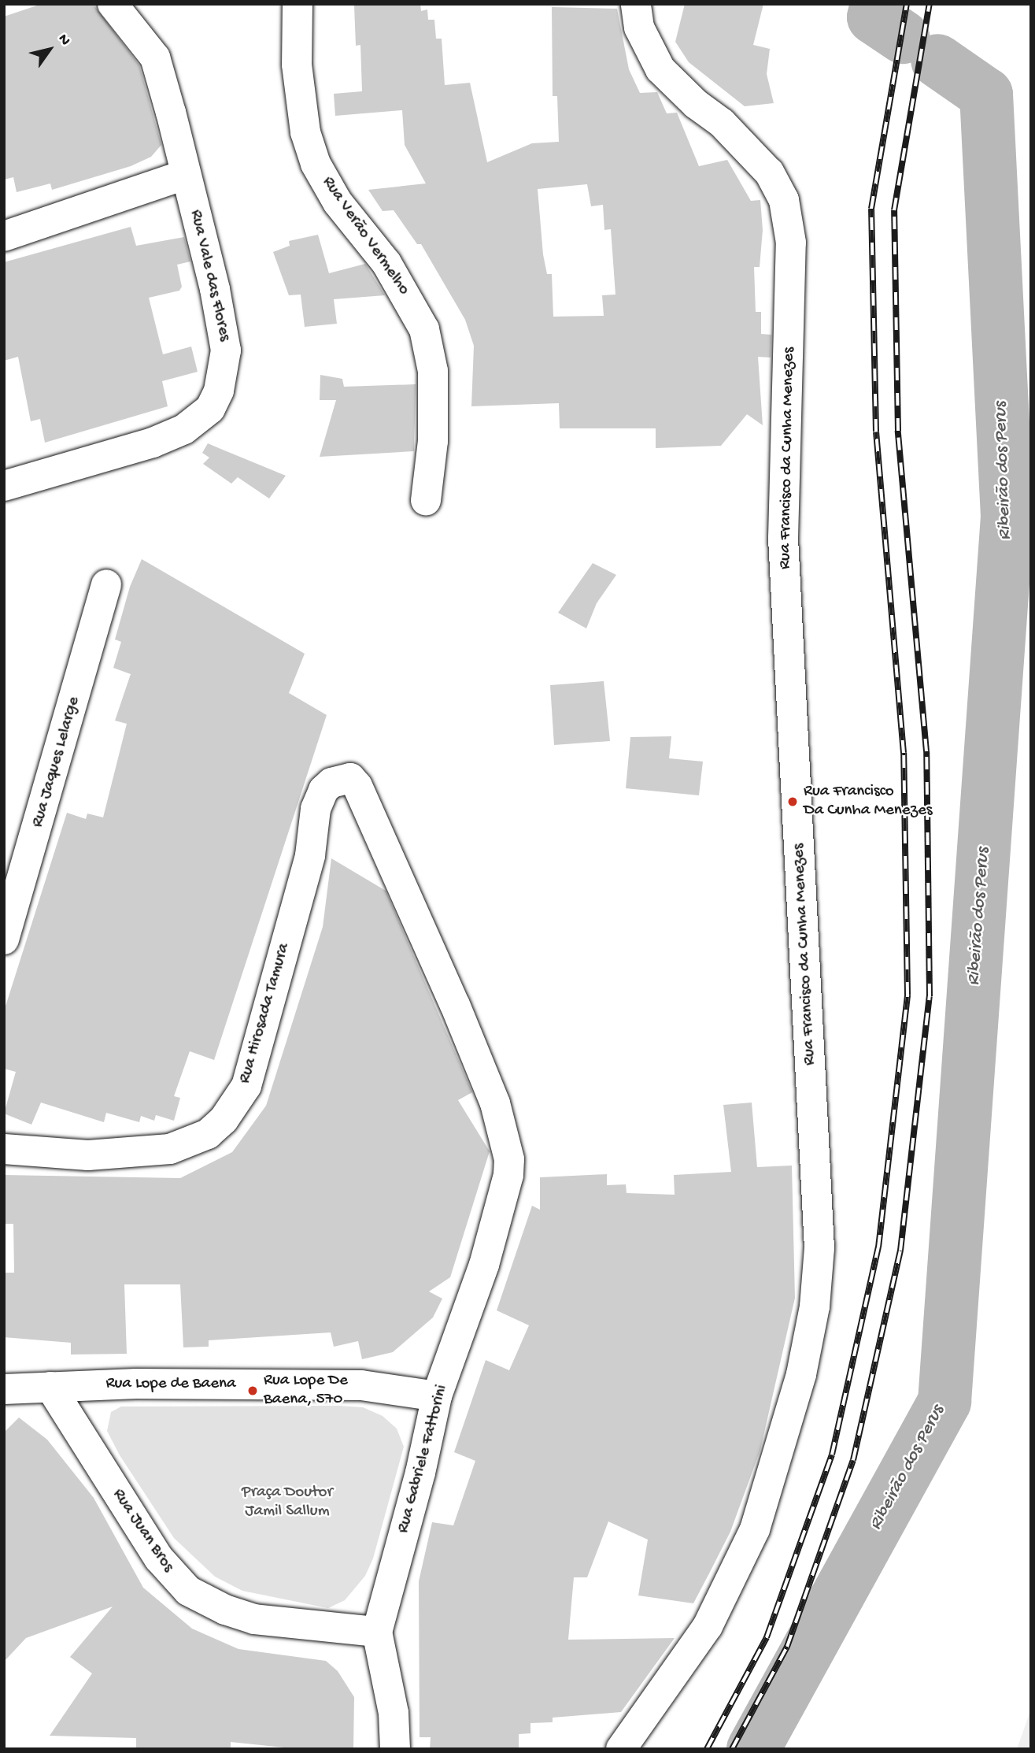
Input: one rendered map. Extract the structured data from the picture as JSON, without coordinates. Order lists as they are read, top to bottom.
{
  "streets": {
    "street": [
      "Rua Verão Vermelho",
      "Rua Vale das Flores",
      "Rua Francisco da Cunha Menezes",
      "Rua Jaques Lelarge",
      "Rua Hirosada Tamura",
      "Rua Lope de Baena",
      "Rua Gabriele Fattorini",
      "Rua Juan Bros"
    ]
  },
  "crossings": [
    ["Rua Hirosada Tamura", "Rua Gabriele Fattorini"],
    ["Rua Lope de Baena", "Rua Gabriele Fattorini"],
    ["Rua Lope de Baena", "Rua Juan Bros"],
    ["Rua Gabriele Fattorini", "Rua Juan Bros"]
  ],
  "water": ["Ribeirão dos Perus"],
  "parks": ["Praça Doutor Jamil Sallum"],
  "places": ["Rua Francisco Da Cunha Menezes", "Rua Lope De Baena, 570"],
  "north": "top right"
}
